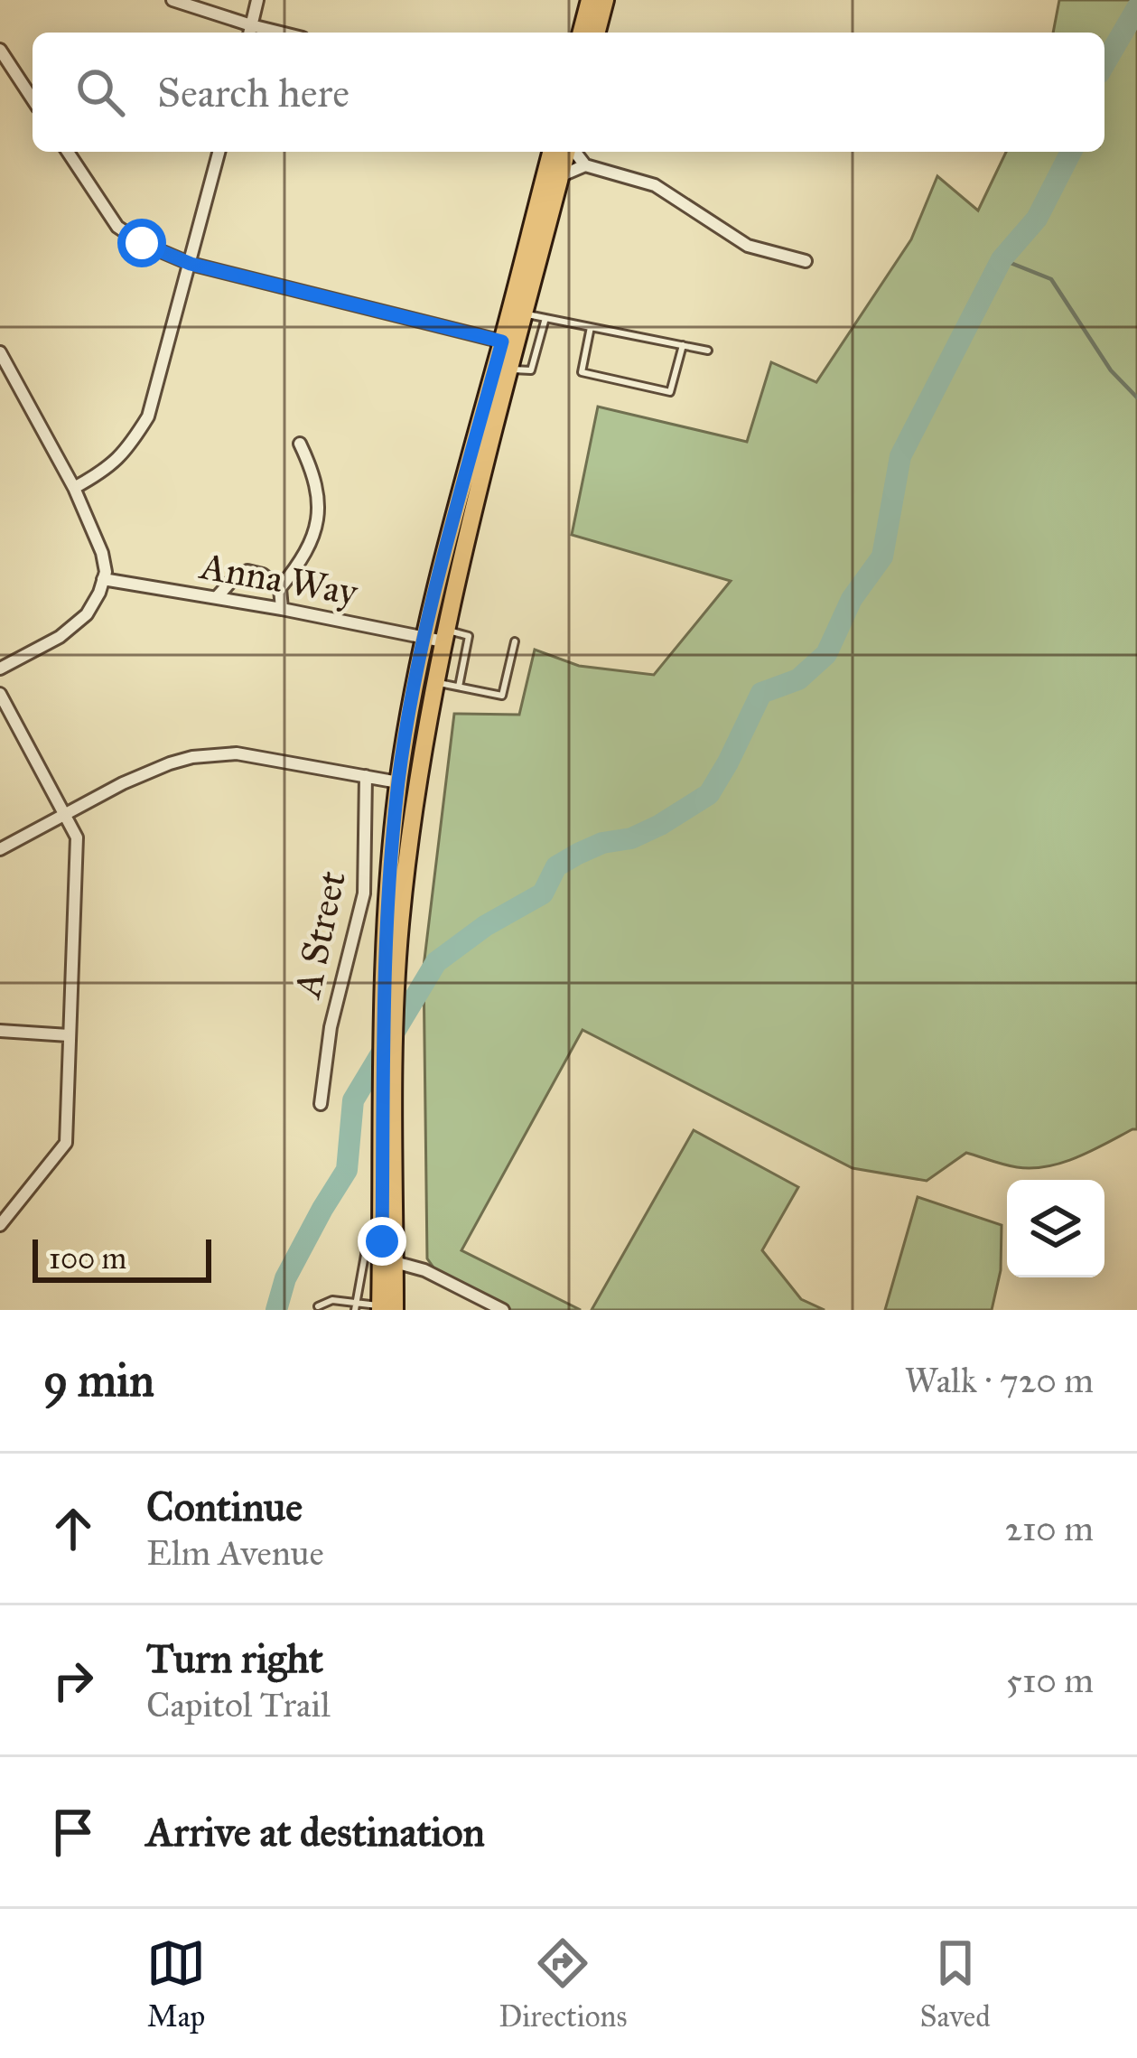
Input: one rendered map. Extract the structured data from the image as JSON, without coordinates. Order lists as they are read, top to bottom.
{
  "streets": {
    "street": ["Anna Way", "A Street"]
  },
  "scale_bar": "100 m",
  "page": {
    "search": "Search here",
    "scale": "100 m",
    "heading": ["9 min", "Walk · 720 m"],
    "list": [
      ["Continue", "Elm Avenue", "210 m"],
      ["Turn right", "Capitol Trail", "510 m"],
      "Arrive at destination"
    ],
    "nav": ["Map", "Directions", "Saved"]
  }
}
